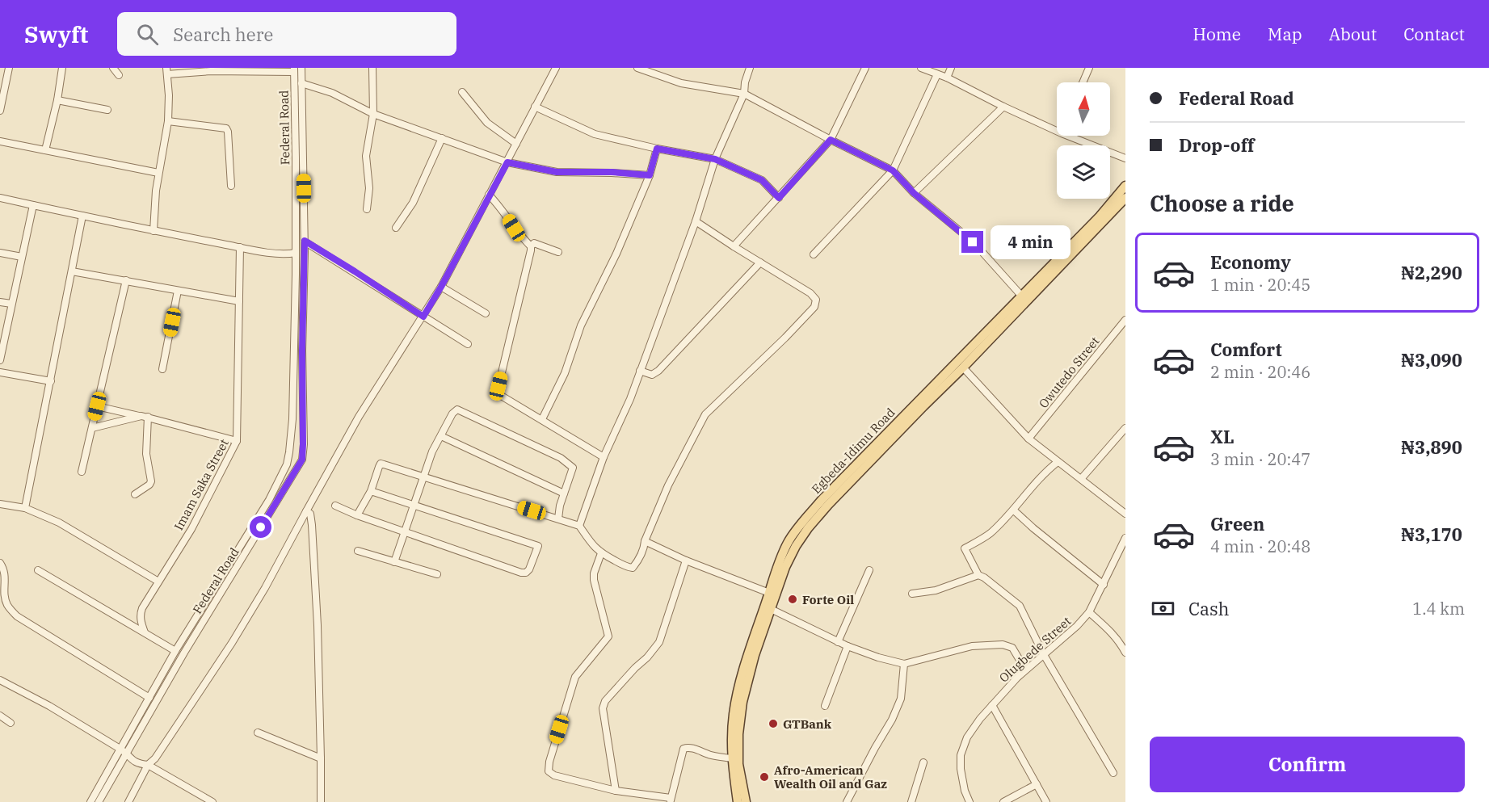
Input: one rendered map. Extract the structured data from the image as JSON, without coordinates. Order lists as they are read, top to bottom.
{
  "streets": {
    "main road": ["Egbeda-Idimu Road"],
    "street": [
      "Federal Road",
      "Owutedo Street",
      "Imam Saka Street",
      "Olugbede Street"
    ]
  },
  "places": ["Forte Oil", "GTBank", "Afro-American Wealth Oil and Gaz"],
  "north": "top",
  "page": {
    "header": "Swyft",
    "search": "Search here",
    "nav": [
      "Home",
      "Map",
      "About",
      "Contact"
    ],
    "banner": ["Federal Road", "Drop-off"],
    "heading": "Choose a ride",
    "bubble": "4 min",
    "list": [
      {
        "name": "Economy",
        "note": "1 min · 20:45",
        "value": "₦2,290"
      },
      {
        "name": "Comfort",
        "note": "2 min · 20:46",
        "value": "₦3,090"
      },
      {
        "name": "XL",
        "note": "3 min · 20:47",
        "value": "₦3,890"
      },
      {
        "name": "Green",
        "note": "4 min · 20:48",
        "value": "₦3,170"
      }
    ],
    "pay": ["Cash", "1.4 km"],
    "buttons": "Confirm"
  }
}
